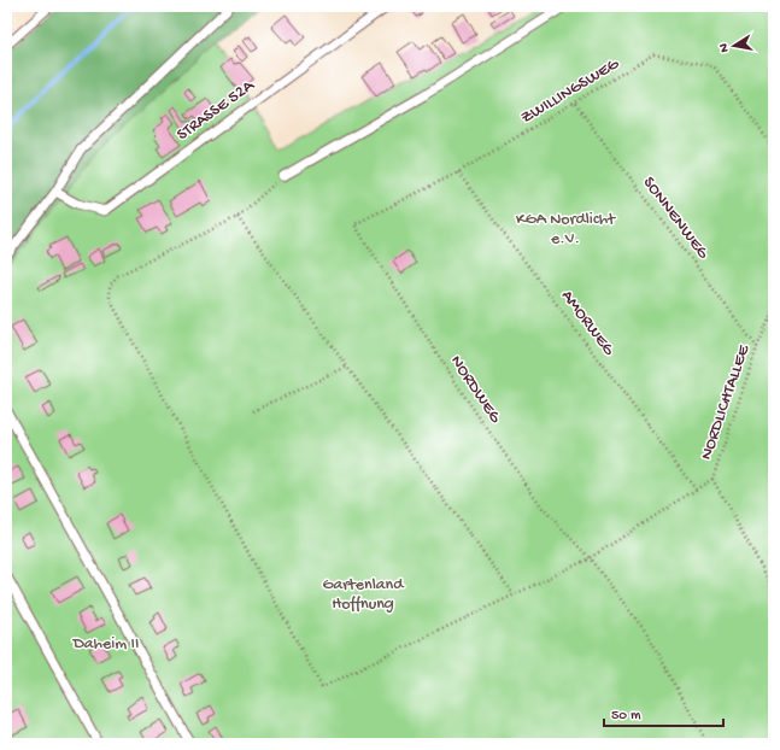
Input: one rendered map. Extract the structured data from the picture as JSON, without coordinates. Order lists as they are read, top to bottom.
{
  "streets": {
    "lane": ["STRASSE 52A"],
    "path": [
      "ZWILLINGSWEG",
      "SONNENWEG",
      "AMORWEG",
      "NORDWEG",
      "NORDLICHTALLEE"
    ]
  },
  "crossings": [
    ["ZWILLINGSWEG", "SONNENWEG"],
    ["ZWILLINGSWEG", "AMORWEG"],
    ["ZWILLINGSWEG", "NORDWEG"],
    ["SONNENWEG", "NORDLICHTALLEE"],
    ["AMORWEG", "NORDLICHTALLEE"],
    ["NORDWEG", "NORDLICHTALLEE"]
  ],
  "parks": ["KGA Nordlicht e.V.", "Gartenland Hoffnung", "Daheim II"],
  "scale_bar": "50 m",
  "north": "left"
}
